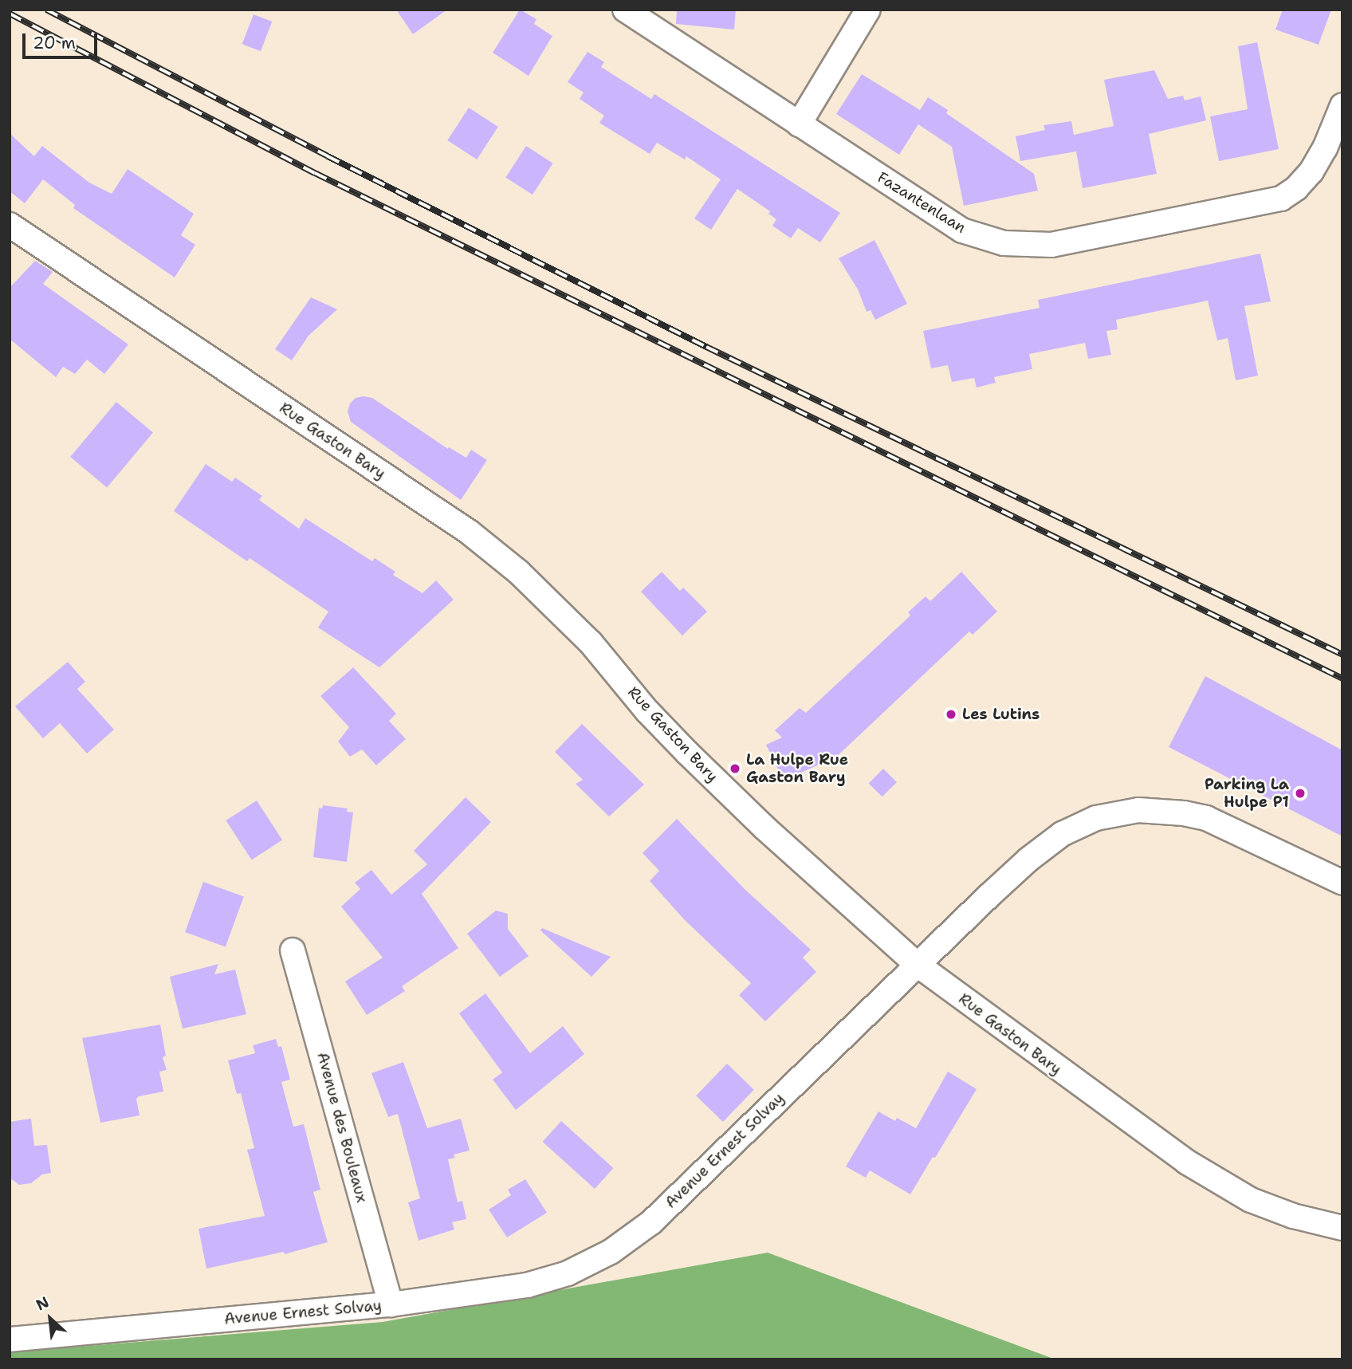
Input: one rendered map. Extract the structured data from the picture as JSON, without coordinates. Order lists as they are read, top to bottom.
{
  "streets": {
    "street": [
      "Fazantenlaan",
      "Rue Gaston Bary",
      "Avenue des Bouleaux",
      "Avenue Ernest Solvay"
    ]
  },
  "crossings": [
    ["Rue Gaston Bary", "Avenue Ernest Solvay"],
    ["Avenue des Bouleaux", "Avenue Ernest Solvay"]
  ],
  "places": ["Les Lutins", "La Hulpe Rue Gaston Bary", "Parking La Hulpe P1"],
  "scale_bar": "20 m",
  "north": "top left"
}
